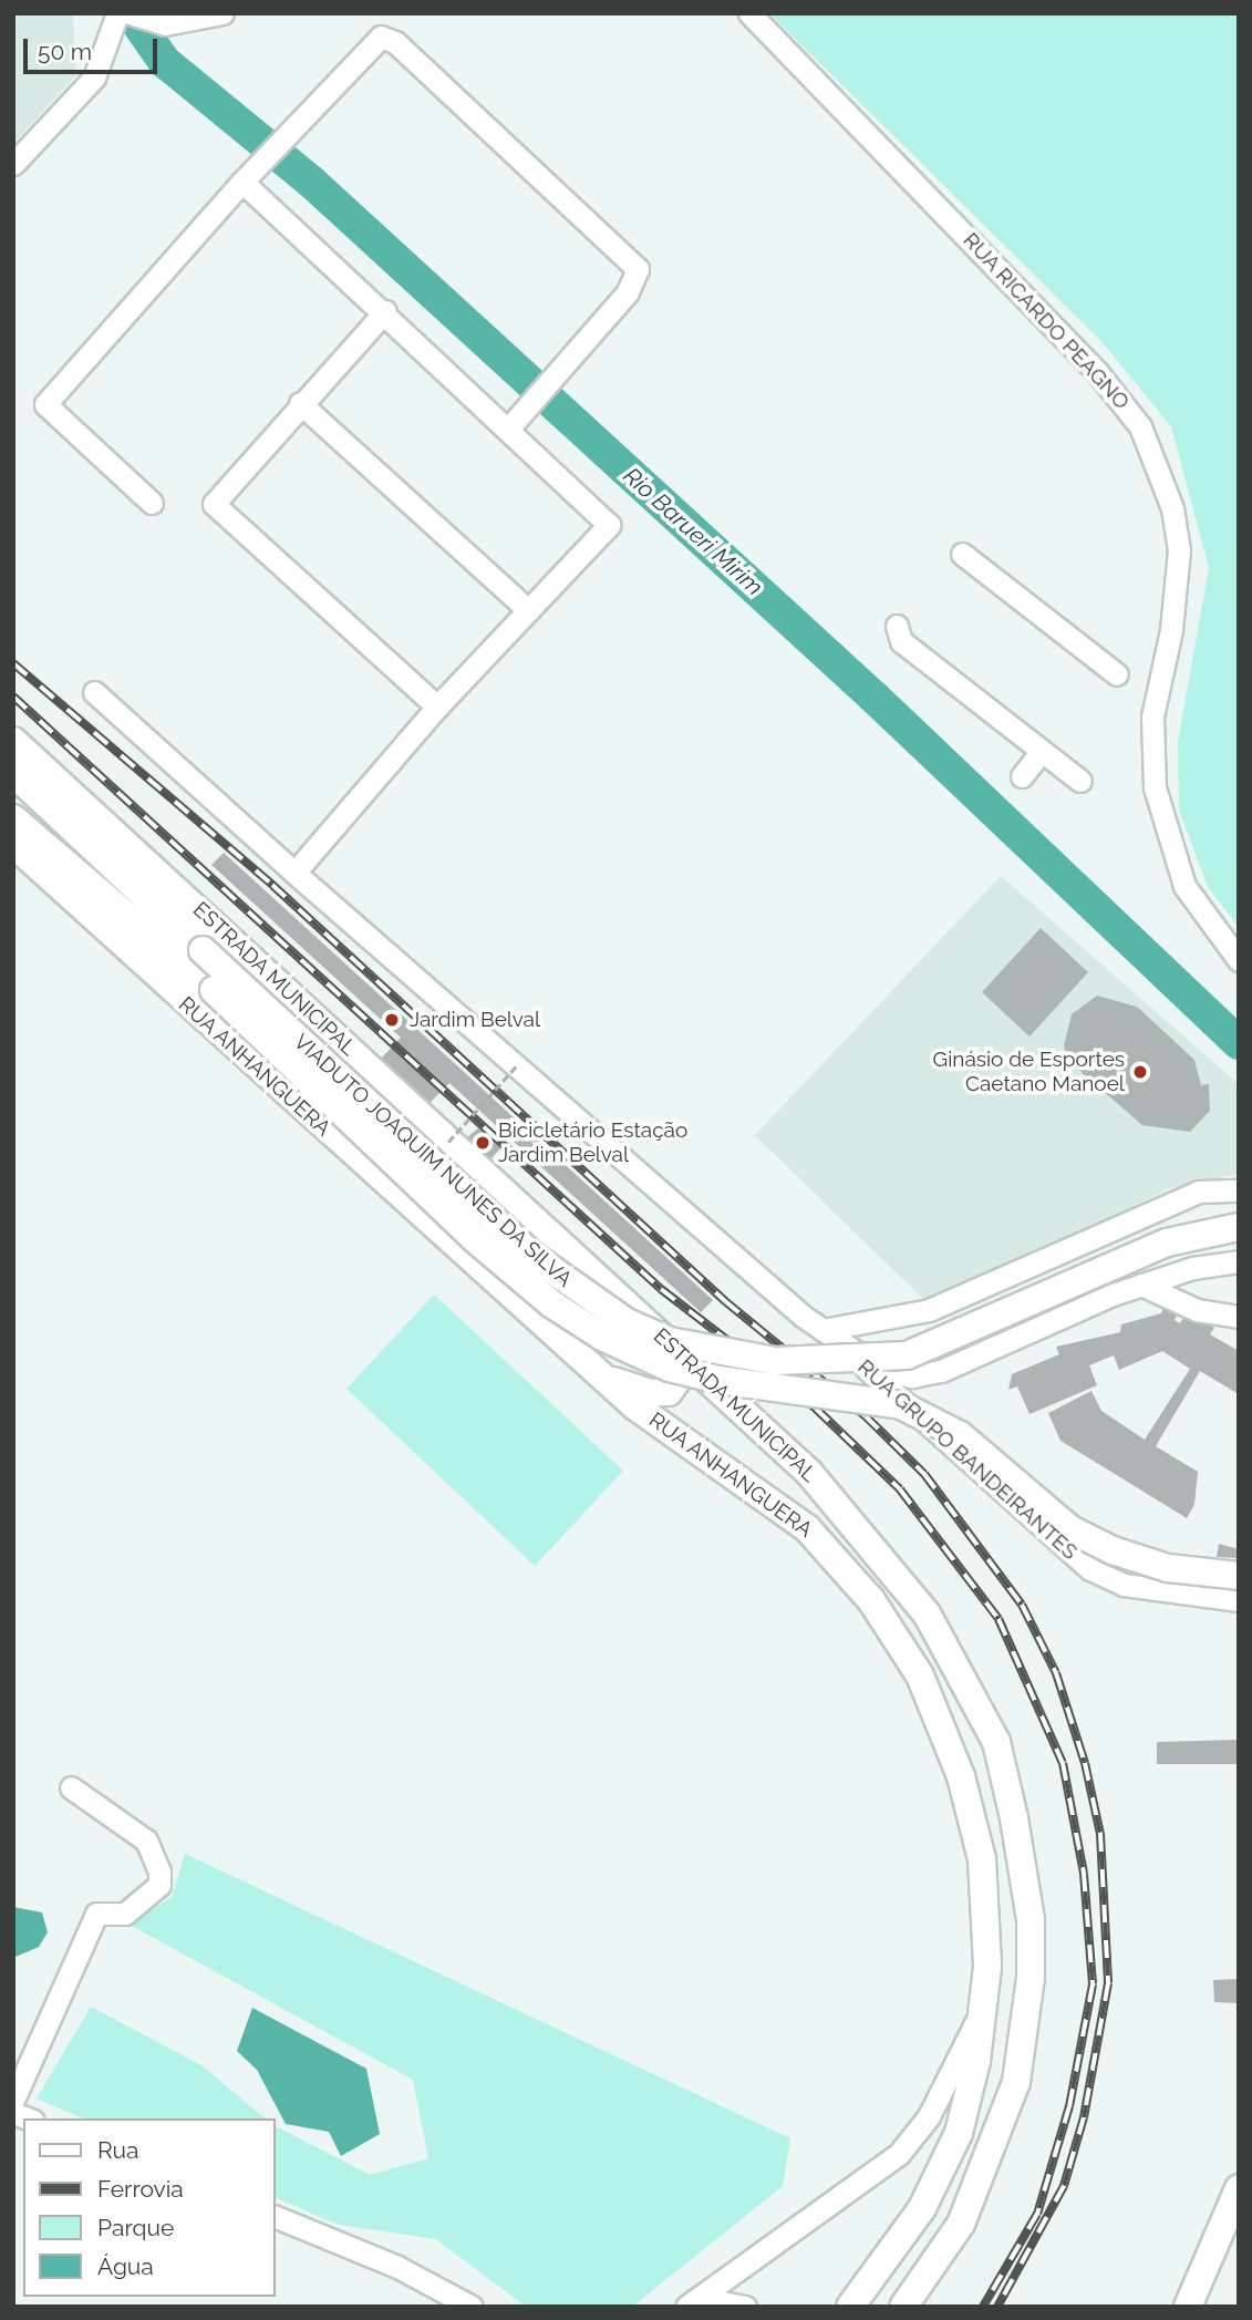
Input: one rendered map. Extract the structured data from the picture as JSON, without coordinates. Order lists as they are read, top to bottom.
{
  "streets": {
    "main road": ["ESTRADA MUNICIPAL", "RUA ANHANGUERA", "VIADUTO JOAQUIM NUNES DA SILVA"],
    "street": ["RUA RICARDO PEAGNO", "RUA GRUPO BANDEIRANTES"]
  },
  "water": ["Rio Barueri Mirim"],
  "places": ["Jardim Belval", "Ginásio de Esportes Caetano Manoel", "Bicicletário Estação Jardim Belval"],
  "legend": [
    "Rua",
    "Ferrovia",
    "Parque",
    "Água"
  ],
  "scale_bar": "50 m"
}
